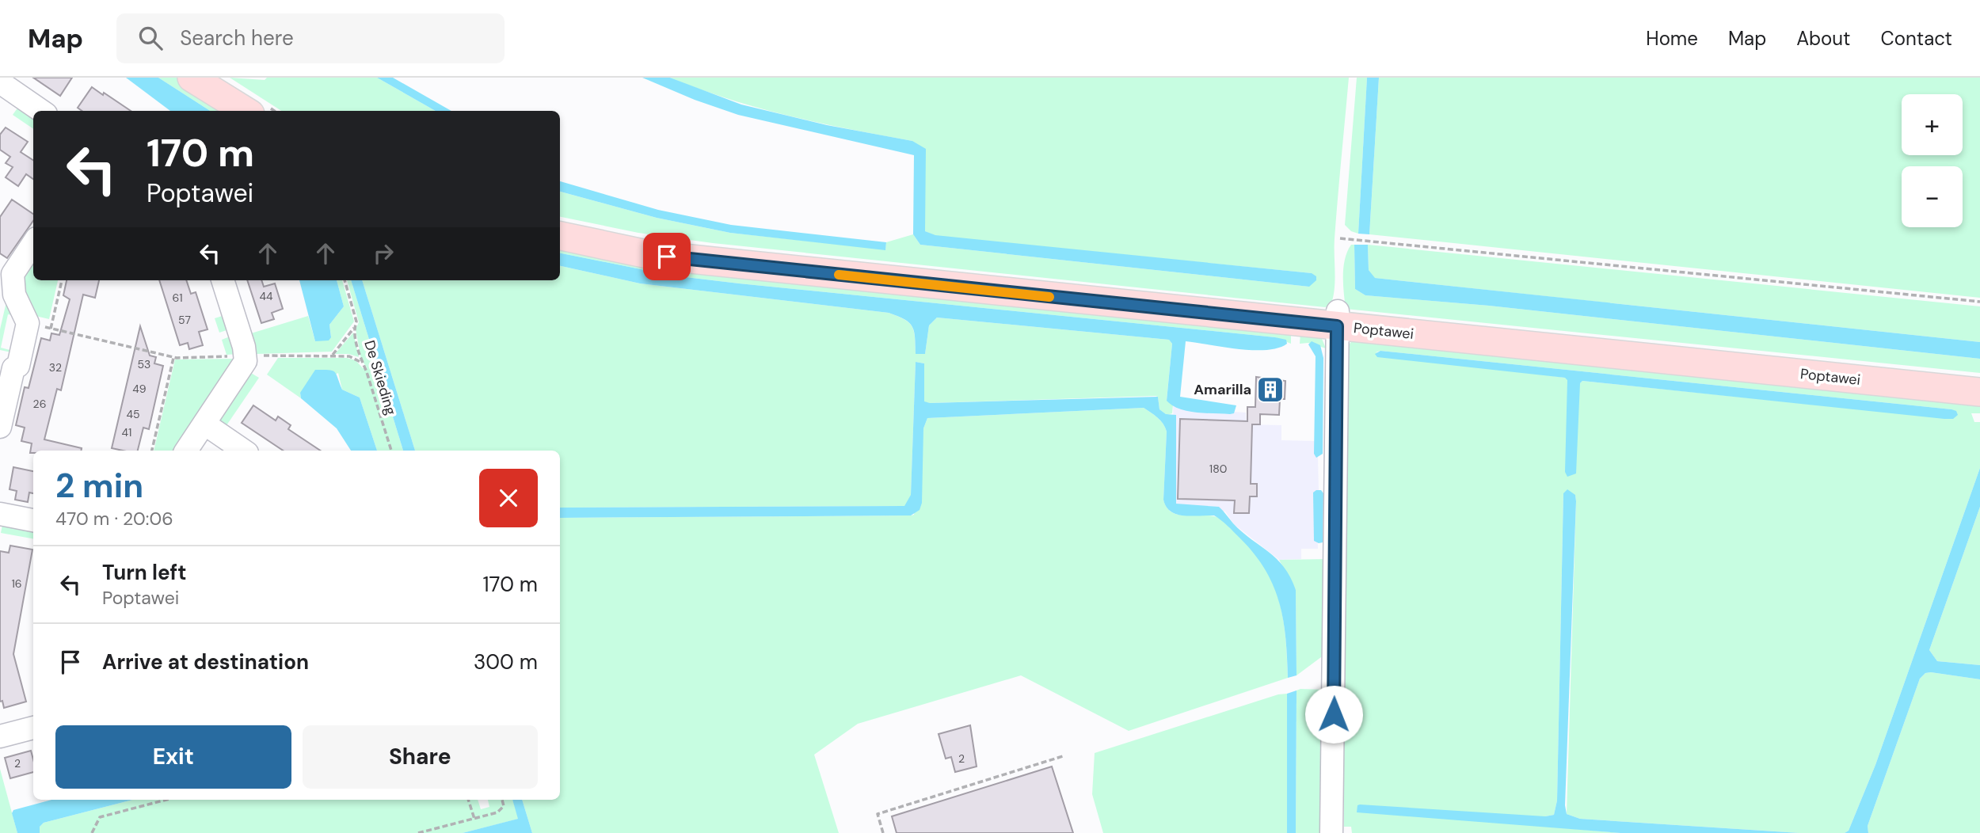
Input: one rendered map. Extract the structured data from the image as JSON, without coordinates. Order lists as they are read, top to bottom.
{
  "streets": {
    "main road": ["Poptawei"],
    "path": ["De Skieding"]
  },
  "places": {
    "building": ["Amarilla"]
  },
  "house_numbers": [
    "44",
    "61",
    "57",
    "53",
    "32",
    "49",
    "26",
    "45",
    "41",
    "180",
    "16",
    "2",
    "2"
  ],
  "page": {
    "header": "Map",
    "search": "Search here",
    "nav": [
      "Home",
      "Map",
      "About",
      "Contact"
    ],
    "map_buttons": ["+", "−"],
    "turn": ["170 m", "Poptawei"],
    "heading": ["2 min", "470 m · 20:06"],
    "list": [
      {
        "name": "Turn left",
        "note": "Poptawei",
        "value": "170 m"
      },
      {
        "name": "Arrive at destination",
        "value": "300 m"
      }
    ],
    "buttons": ["Exit", "Share"]
  }
}
